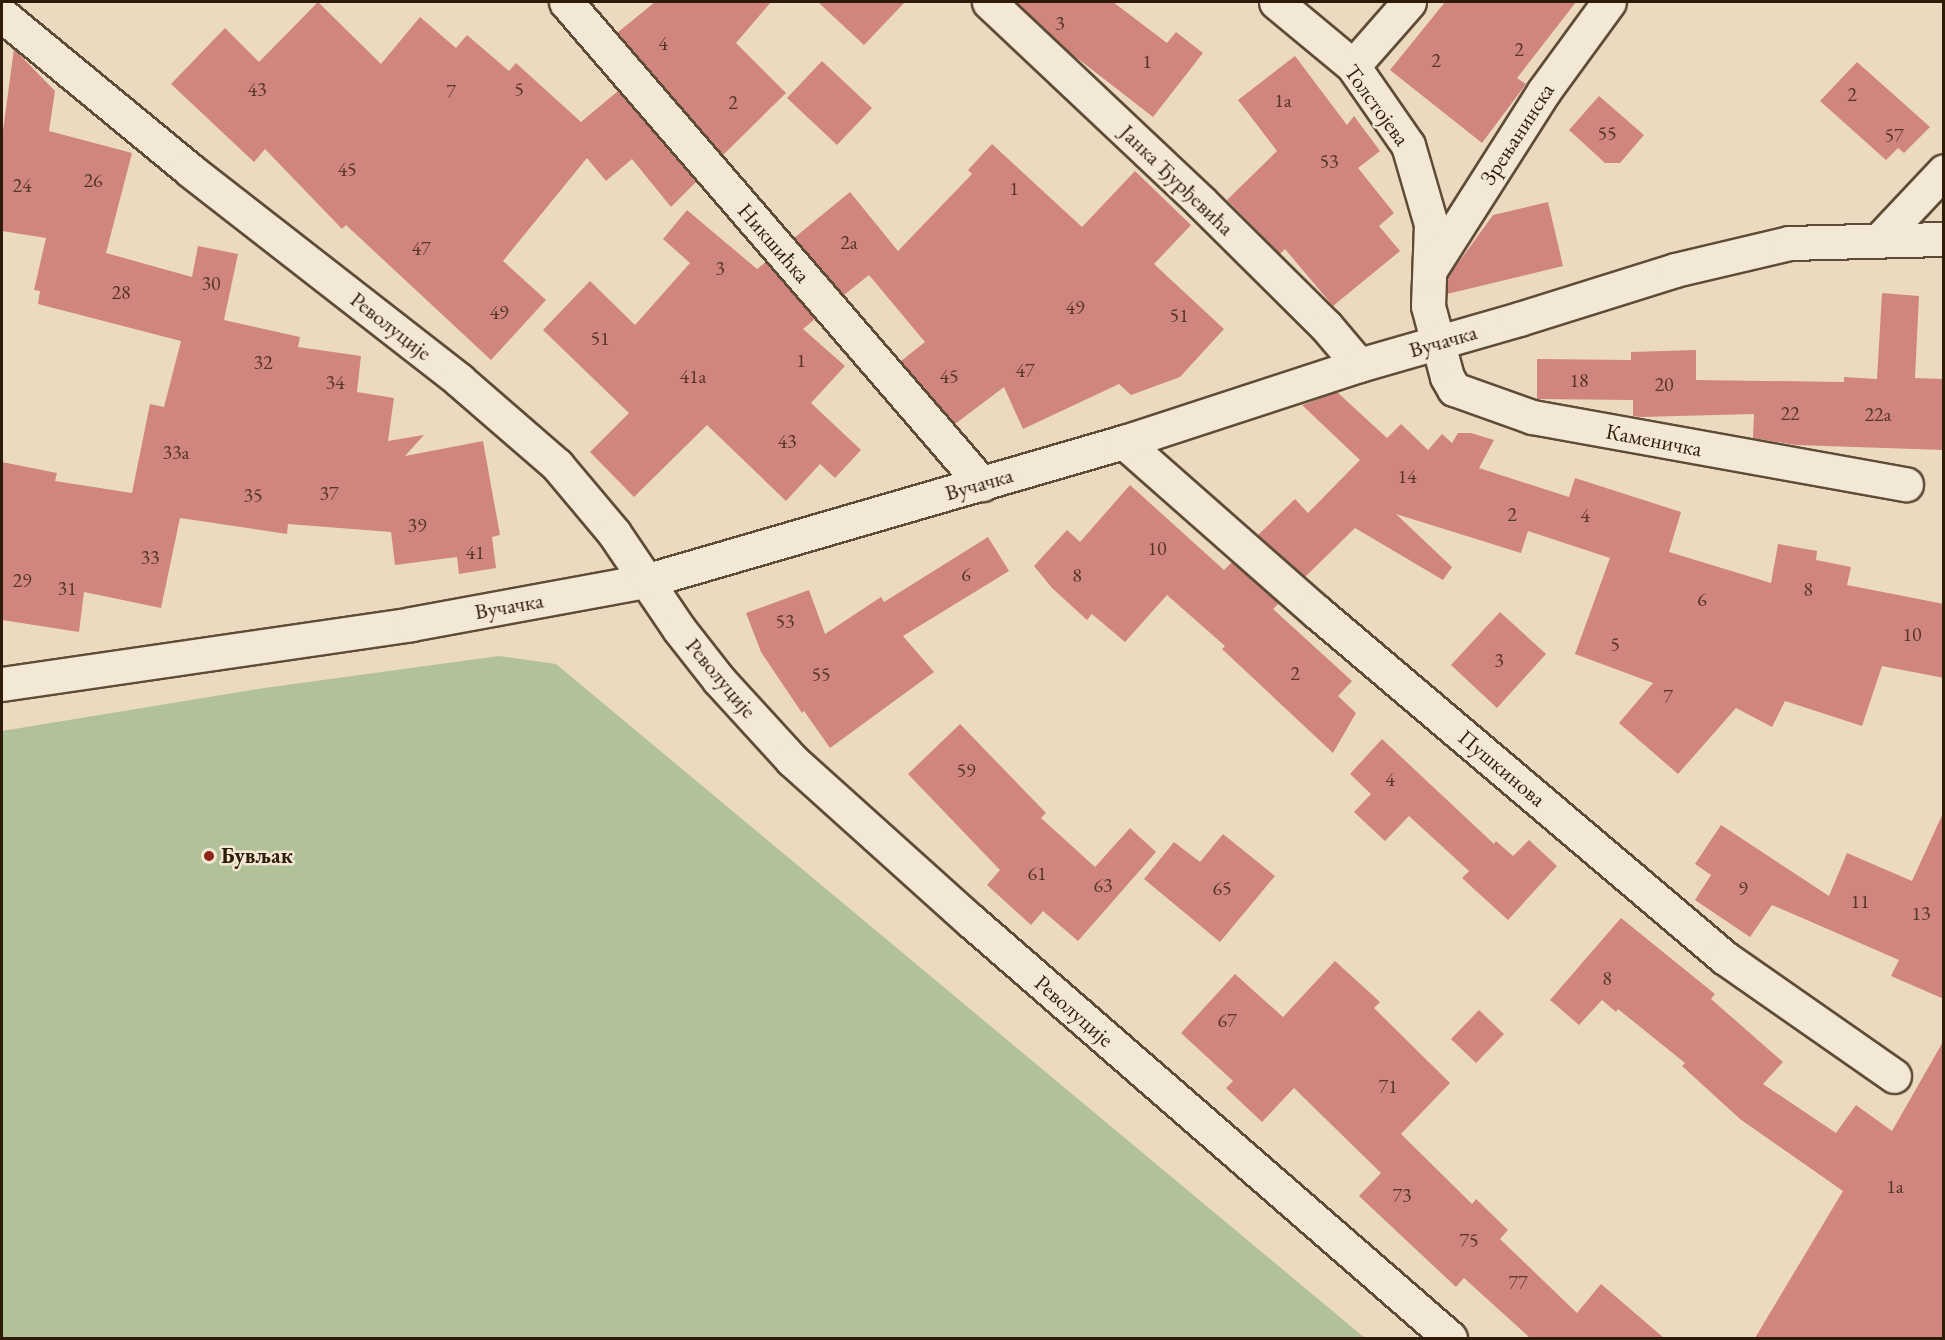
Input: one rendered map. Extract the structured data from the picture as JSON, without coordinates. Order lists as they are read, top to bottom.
{
  "streets": {
    "street": [
      "Толстојева",
      "Зрењанинска",
      "Јанка Ђурђевића",
      "Никшићка",
      "Револуције",
      "Вучачка",
      "Каменичка",
      "Пушкинова"
    ]
  },
  "crossings": [
    ["Толстојева", "Зрењанинска"],
    ["Толстојева", "Вучачка"],
    ["Толстојева", "Каменичка"],
    ["Јанка Ђурђевића", "Вучачка"],
    ["Никшићка", "Вучачка"],
    ["Револуције", "Вучачка"],
    ["Вучачка", "Каменичка"],
    ["Вучачка", "Пушкинова"]
  ],
  "places": ["Бувљак"],
  "house_numbers": [
    "3",
    "4",
    "2",
    "2",
    "1",
    "43",
    "5",
    "7",
    "2",
    "1a",
    "2",
    "55",
    "57",
    "53",
    "45",
    "26",
    "24",
    "1",
    "2a",
    "47",
    "3",
    "30",
    "28",
    "49",
    "49",
    "51",
    "51",
    "1",
    "32",
    "47",
    "41a",
    "45",
    "18",
    "34",
    "20",
    "22",
    "22a",
    "43",
    "33a",
    "14",
    "37",
    "35",
    "2",
    "4",
    "39",
    "10",
    "41",
    "33",
    "6",
    "8",
    "29",
    "31",
    "8",
    "6",
    "53",
    "10",
    "5",
    "3",
    "2",
    "55",
    "7",
    "59",
    "4",
    "61",
    "63",
    "65",
    "9",
    "11",
    "13",
    "8",
    "67",
    "71",
    "1a",
    "73",
    "75",
    "77"
  ]
}
